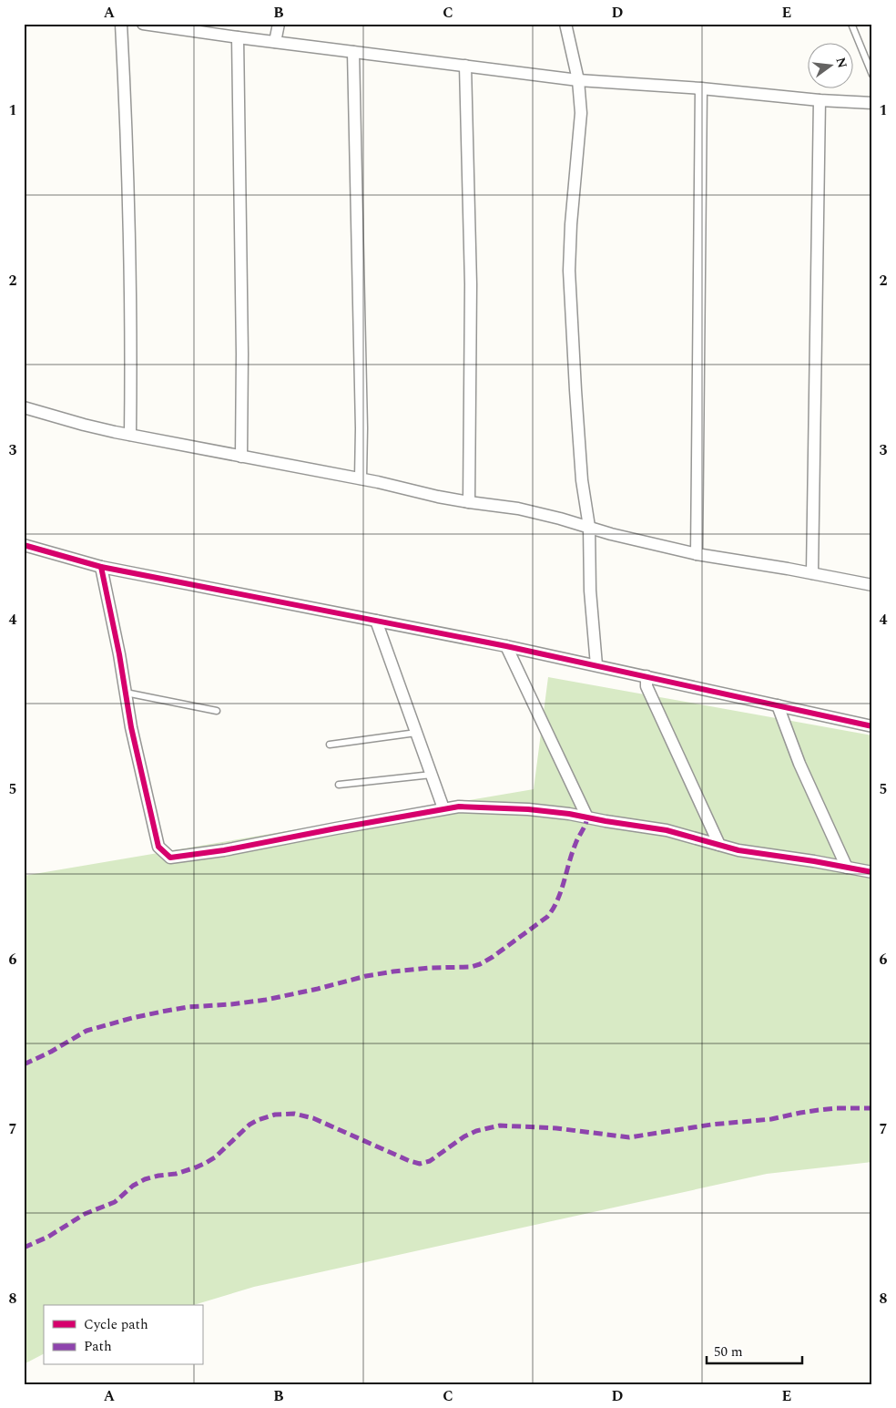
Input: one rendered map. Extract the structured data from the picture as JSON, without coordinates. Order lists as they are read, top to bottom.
{
  "legend": ["Cycle path", "Path"],
  "scale_bar": "50 m",
  "north": "right",
  "grid": {
    "columns": [
      "A",
      "B",
      "C",
      "D",
      "E"
    ],
    "rows": [
      "1",
      "2",
      "3",
      "4",
      "5",
      "6",
      "7",
      "8"
    ]
  }
}
